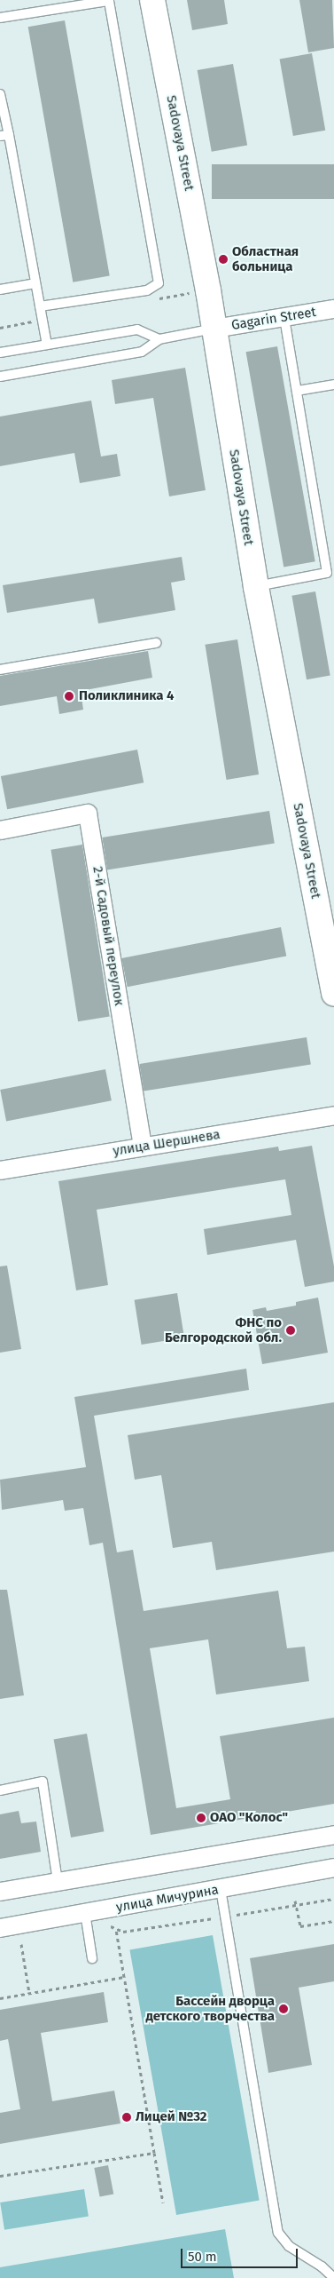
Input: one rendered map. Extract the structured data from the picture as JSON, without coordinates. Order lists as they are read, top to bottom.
{
  "streets": {
    "main road": ["Sadovaya Street"],
    "street": [
      "Gagarin Street",
      "2-й Садовый переулок",
      "улица Шершнева",
      "улица Мичурина"
    ]
  },
  "crossings": [
    ["Sadovaya Street", "Gagarin Street"],
    ["2-й Садовый переулок", "улица Шершнева"]
  ],
  "places": [
    "Областная больница",
    "Поликлиника 4",
    "ФНС по Белгородской обл.",
    "ОАО \"Колос\"",
    "Бассейн дворца детского творчества",
    "Лицей №32"
  ],
  "scale_bar": "50 m"
}
